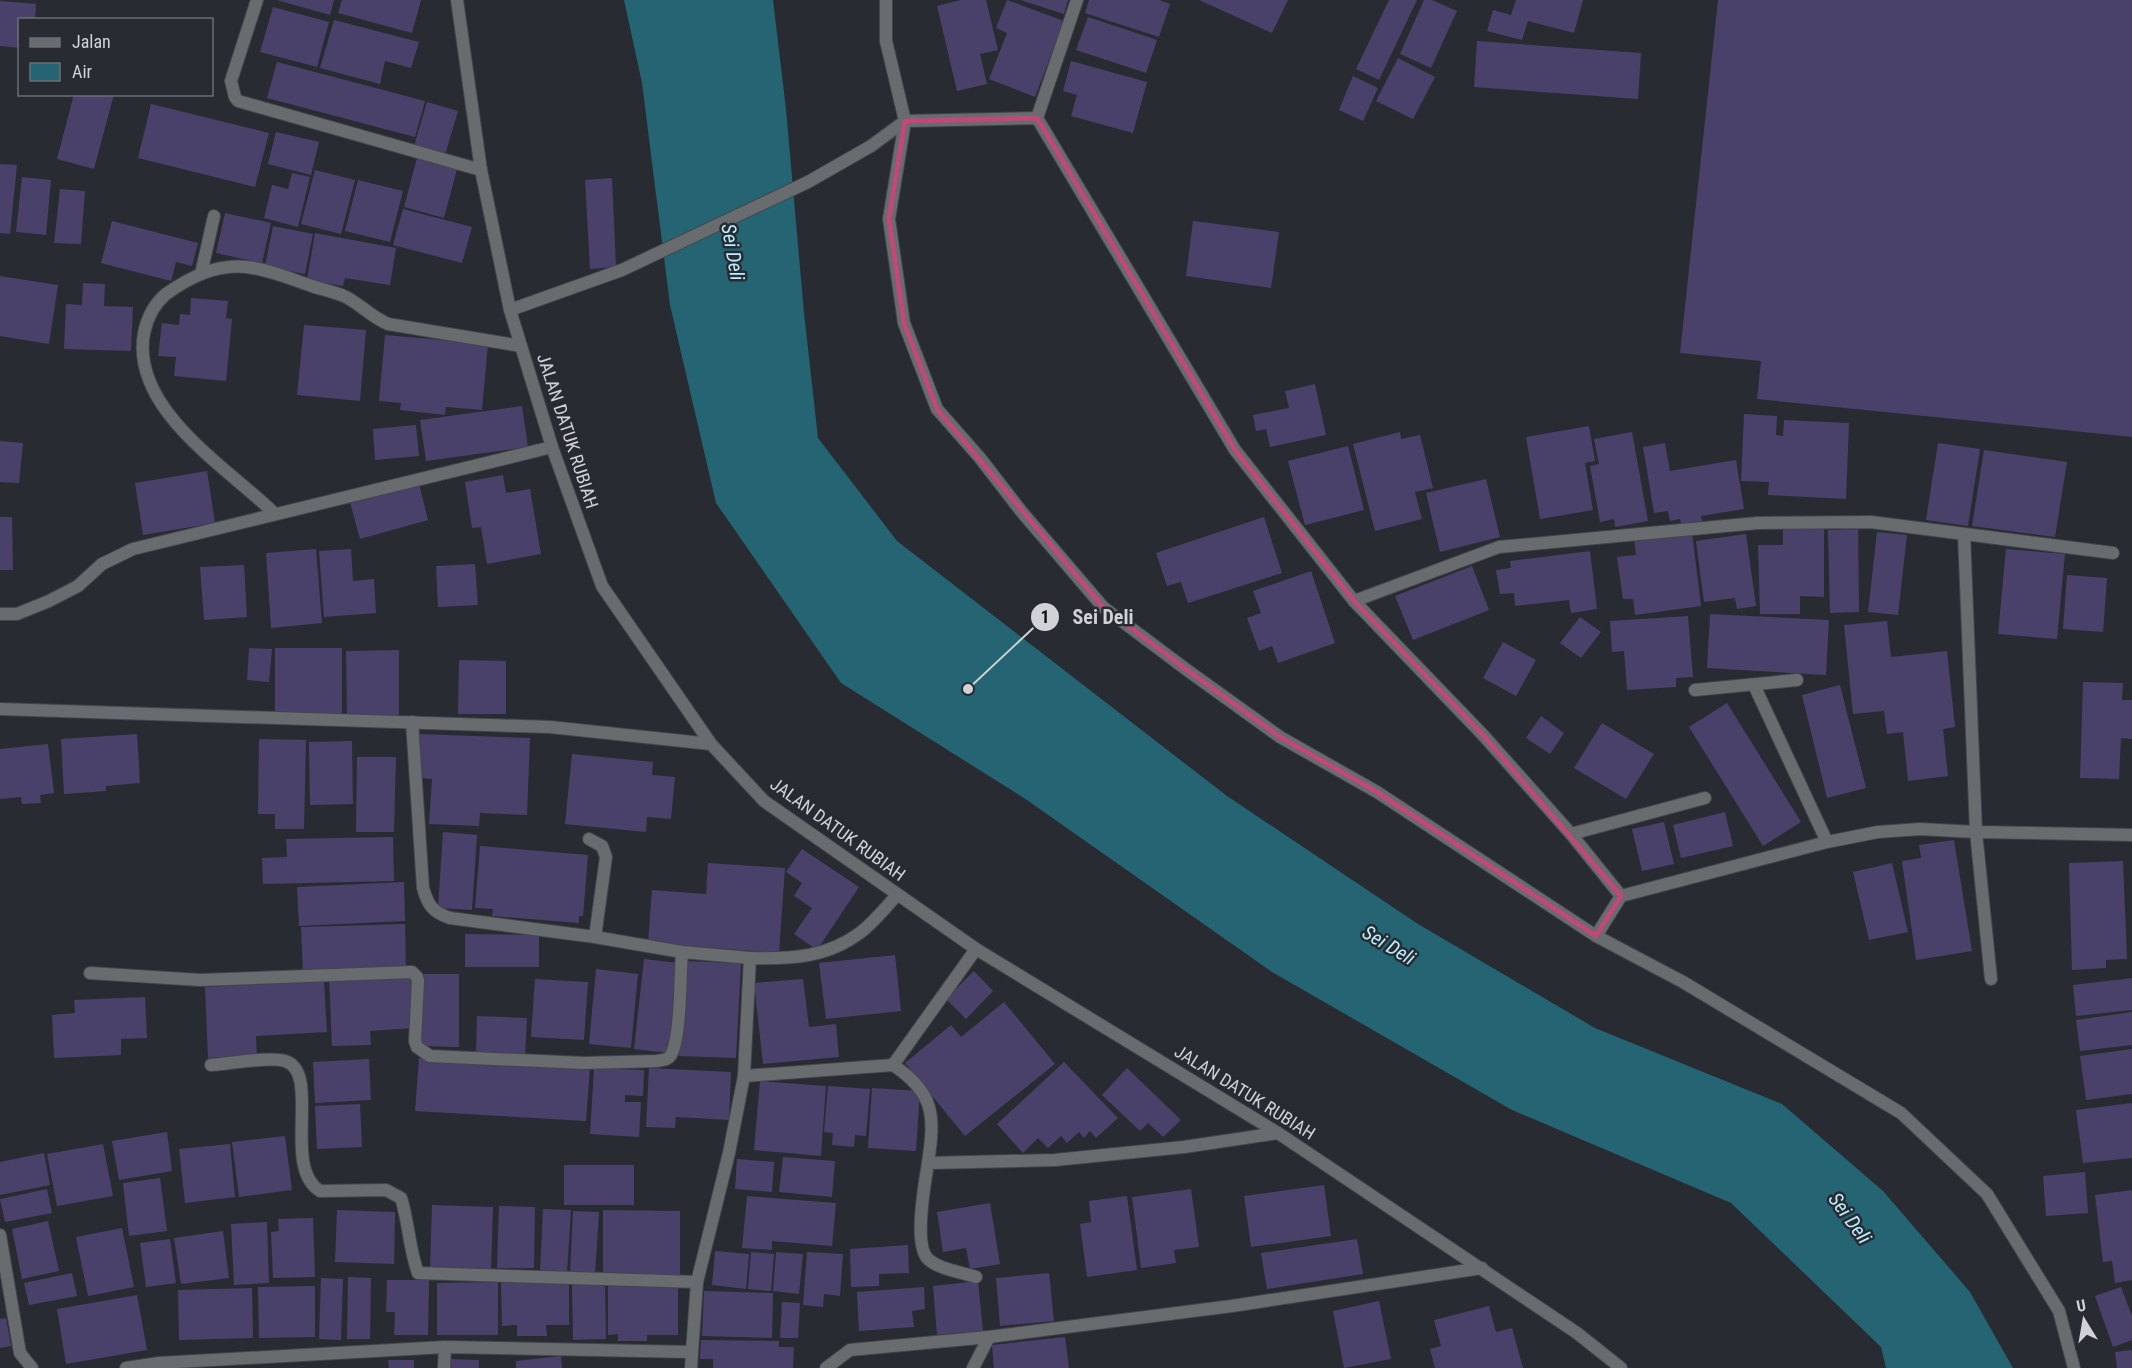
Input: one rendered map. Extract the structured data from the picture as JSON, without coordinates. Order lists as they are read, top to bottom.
{
  "streets": {
    "street": ["JALAN DATUK RUBIAH"]
  },
  "water": ["Sei Deli"],
  "places": ["Sei Deli"],
  "legend": ["Jalan", "Air"],
  "north": "top"
}
